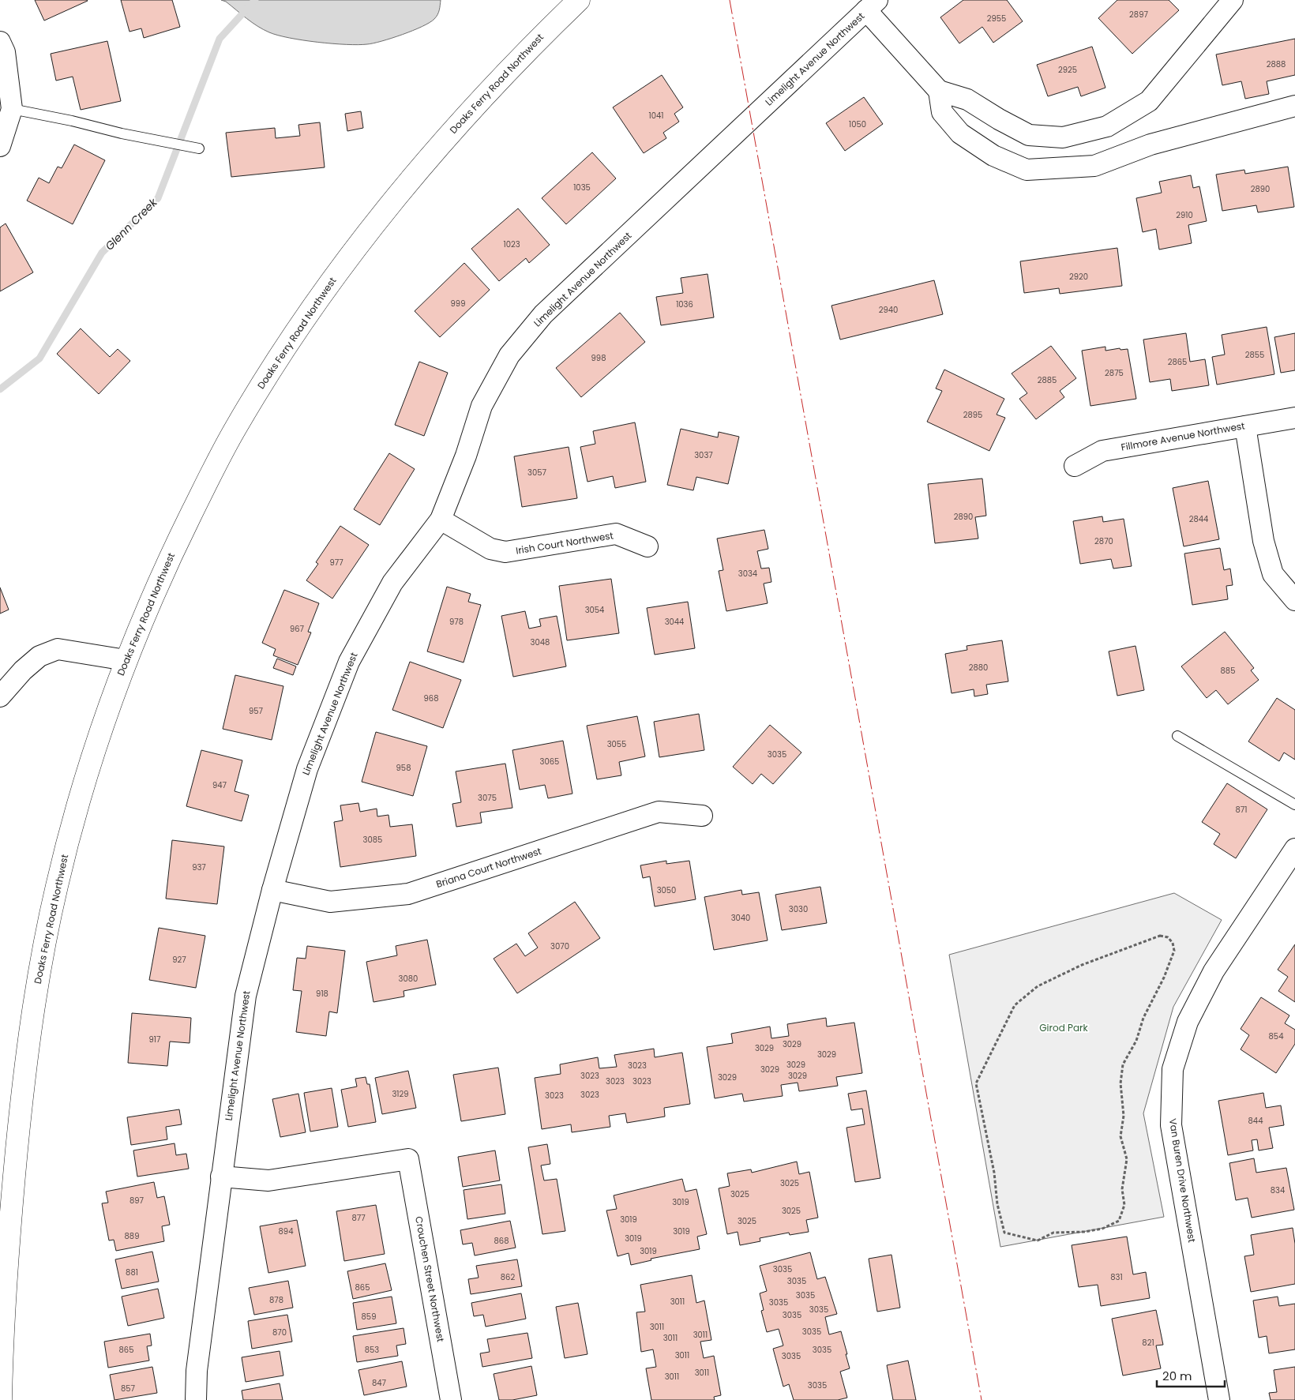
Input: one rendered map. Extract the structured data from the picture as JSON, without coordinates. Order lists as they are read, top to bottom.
{
  "streets": {
    "main road": ["Doaks Ferry Road Northwest"],
    "street": [
      "Limelight Avenue Northwest",
      "Fillmore Avenue Northwest",
      "Irish Court Northwest",
      "Briana Court Northwest",
      "Van Buren Drive Northwest",
      "Crouchen Street Northwest"
    ]
  },
  "crossings": [
    ["Limelight Avenue Northwest", "Irish Court Northwest"],
    ["Limelight Avenue Northwest", "Briana Court Northwest"],
    ["Limelight Avenue Northwest", "Crouchen Street Northwest"]
  ],
  "water": ["Glenn Creek"],
  "parks": ["Girod Park"],
  "house_numbers": [
    "2897",
    "2955",
    "2888",
    "2925",
    "1041",
    "1050",
    "1035",
    "2890",
    "2910",
    "1023",
    "2920",
    "999",
    "1036",
    "2940",
    "2855",
    "998",
    "2865",
    "2875",
    "2885",
    "2895",
    "3037",
    "3057",
    "2890",
    "2844",
    "2870",
    "977",
    "3034",
    "3054",
    "978",
    "3044",
    "967",
    "3048",
    "2880",
    "885",
    "968",
    "957",
    "3055",
    "3035",
    "3065",
    "958",
    "947",
    "3075",
    "871",
    "3085",
    "937",
    "3050",
    "3030",
    "3040",
    "3070",
    "927",
    "3080",
    "918",
    "854",
    "917",
    "3029",
    "3029",
    "3029",
    "3029",
    "3023",
    "3029",
    "3023",
    "3029",
    "3029",
    "3023",
    "3023",
    "3129",
    "3023",
    "3023",
    "844",
    "3025",
    "834",
    "3025",
    "897",
    "3019",
    "3025",
    "877",
    "3019",
    "3025",
    "894",
    "3019",
    "889",
    "3019",
    "868",
    "3019",
    "3035",
    "881",
    "862",
    "831",
    "3035",
    "865",
    "3035",
    "878",
    "3011",
    "3035",
    "3035",
    "3035",
    "859",
    "3011",
    "3035",
    "870",
    "3011",
    "3011",
    "821",
    "865",
    "853",
    "3035",
    "3011",
    "3035",
    "3011",
    "3011",
    "847",
    "3035",
    "857"
  ],
  "scale_bar": "20 m"
}
